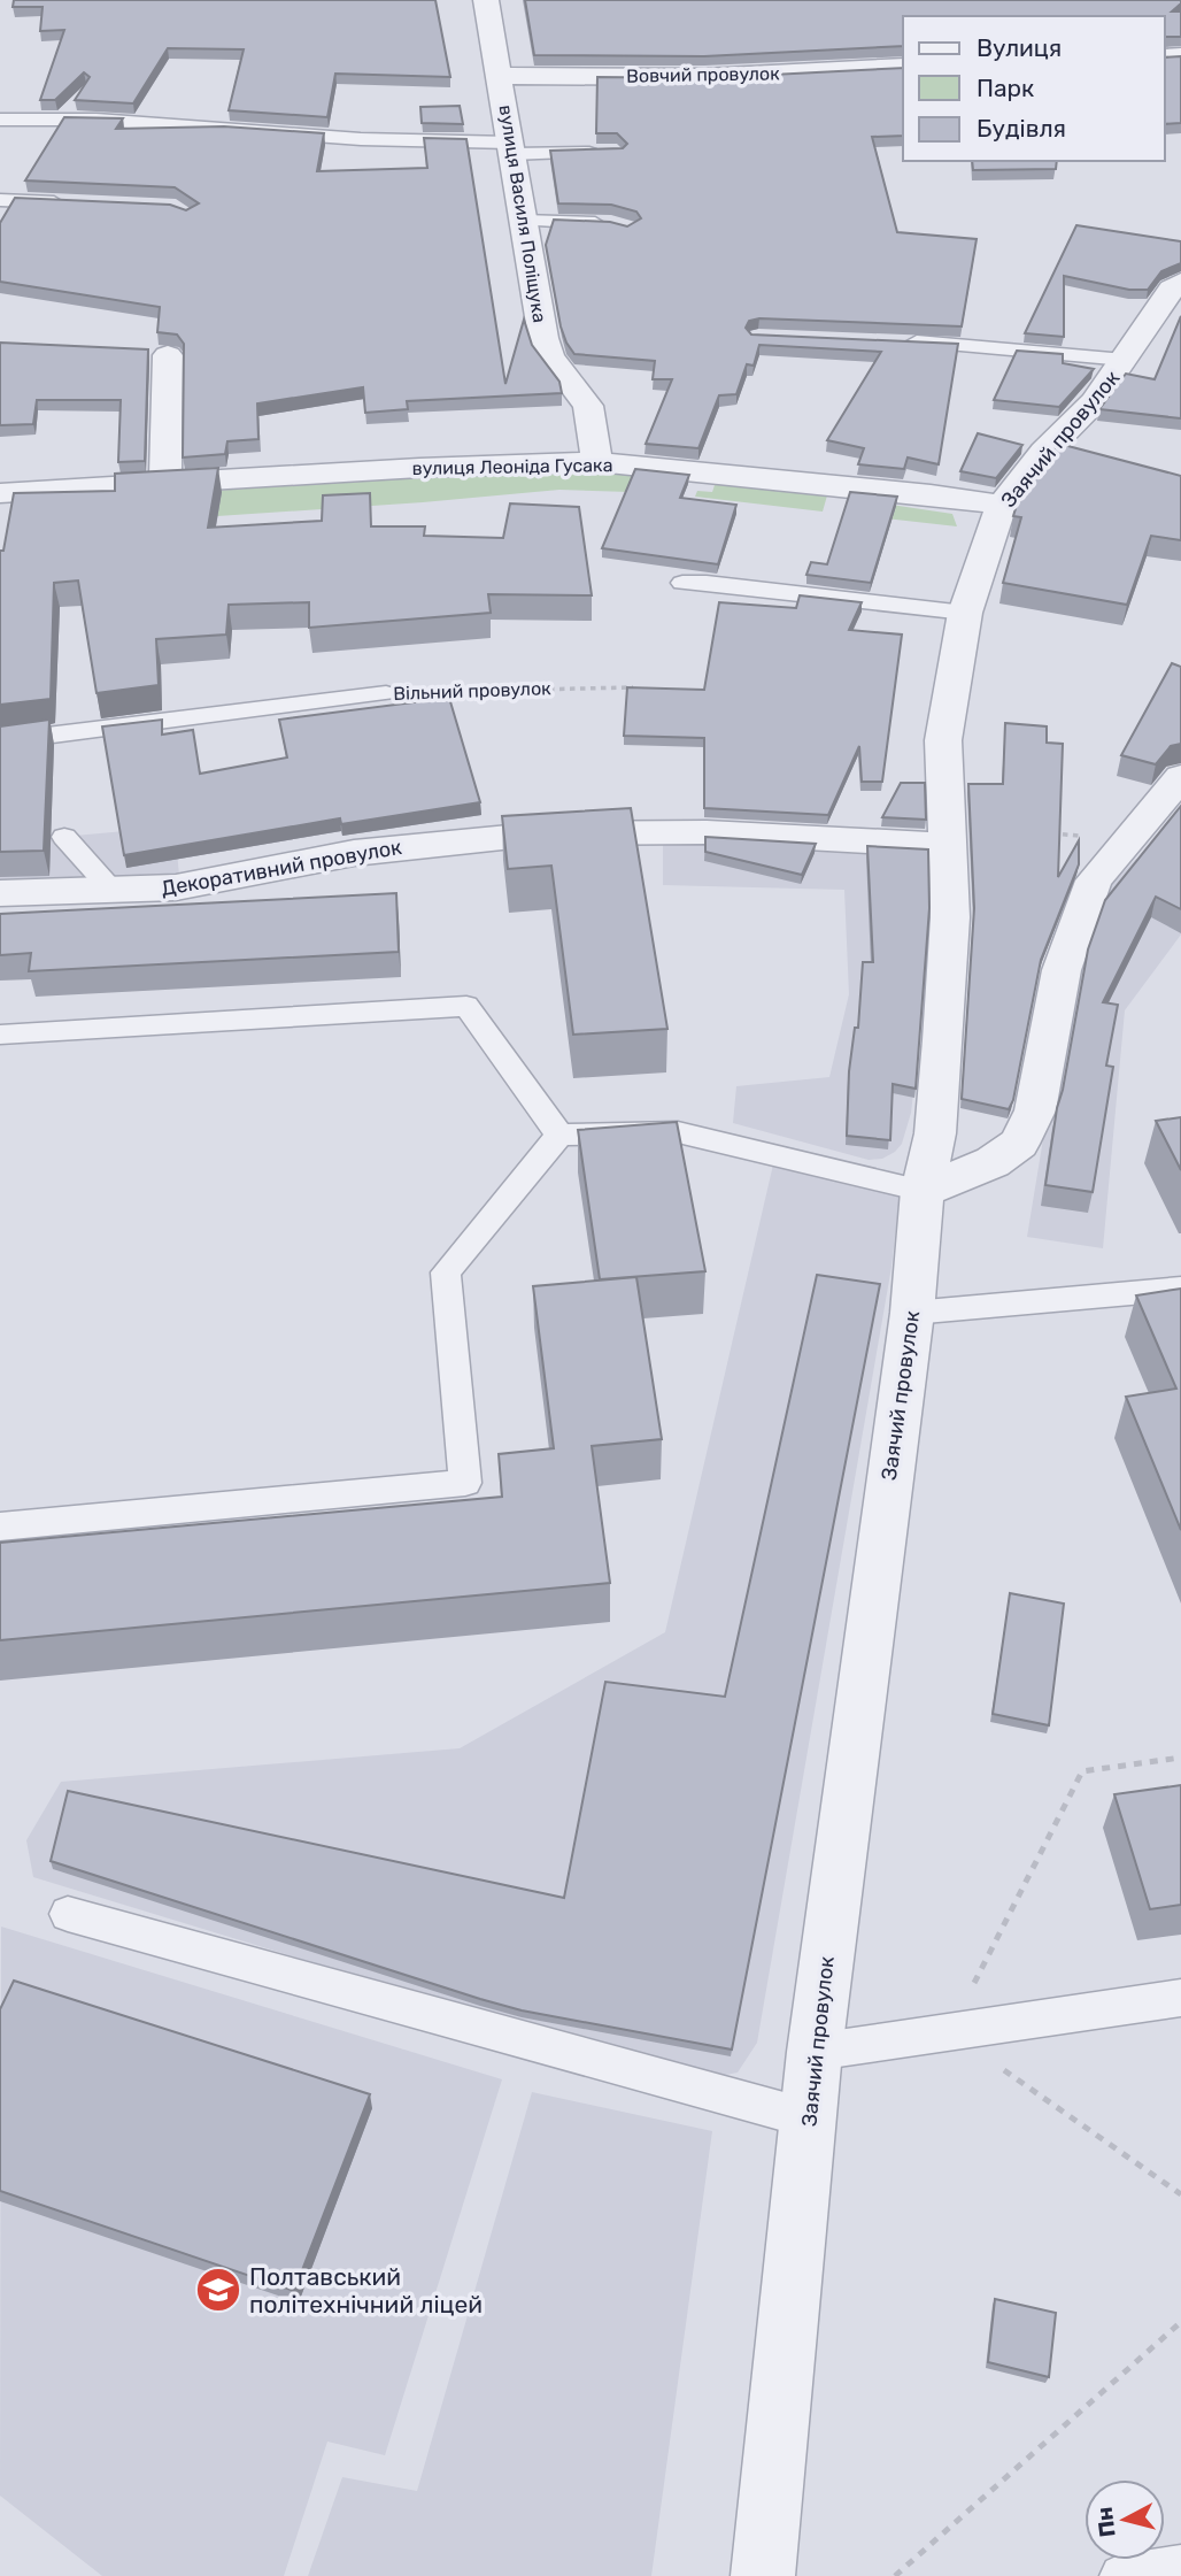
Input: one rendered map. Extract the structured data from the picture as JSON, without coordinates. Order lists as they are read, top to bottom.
{
  "streets": {
    "street": [
      "Вовчий провулок",
      "вулиця Василя Поліщука",
      "Заячий провулок",
      "вулиця Леоніда Гусака",
      "Декоративний провулок"
    ],
    "lane": ["Вільний провулок"]
  },
  "crossings": [
    ["Вовчий провулок", "вулиця Василя Поліщука"],
    ["вулиця Василя Поліщука", "вулиця Леоніда Гусака"],
    ["Заячий провулок", "вулиця Леоніда Гусака"],
    ["Заячий провулок", "Декоративний провулок"]
  ],
  "places": {
    "school or university": ["Полтавський політехнічний ліцей"]
  },
  "legend": ["Вулиця", "Парк", "Будівля"],
  "north": "left"
}
